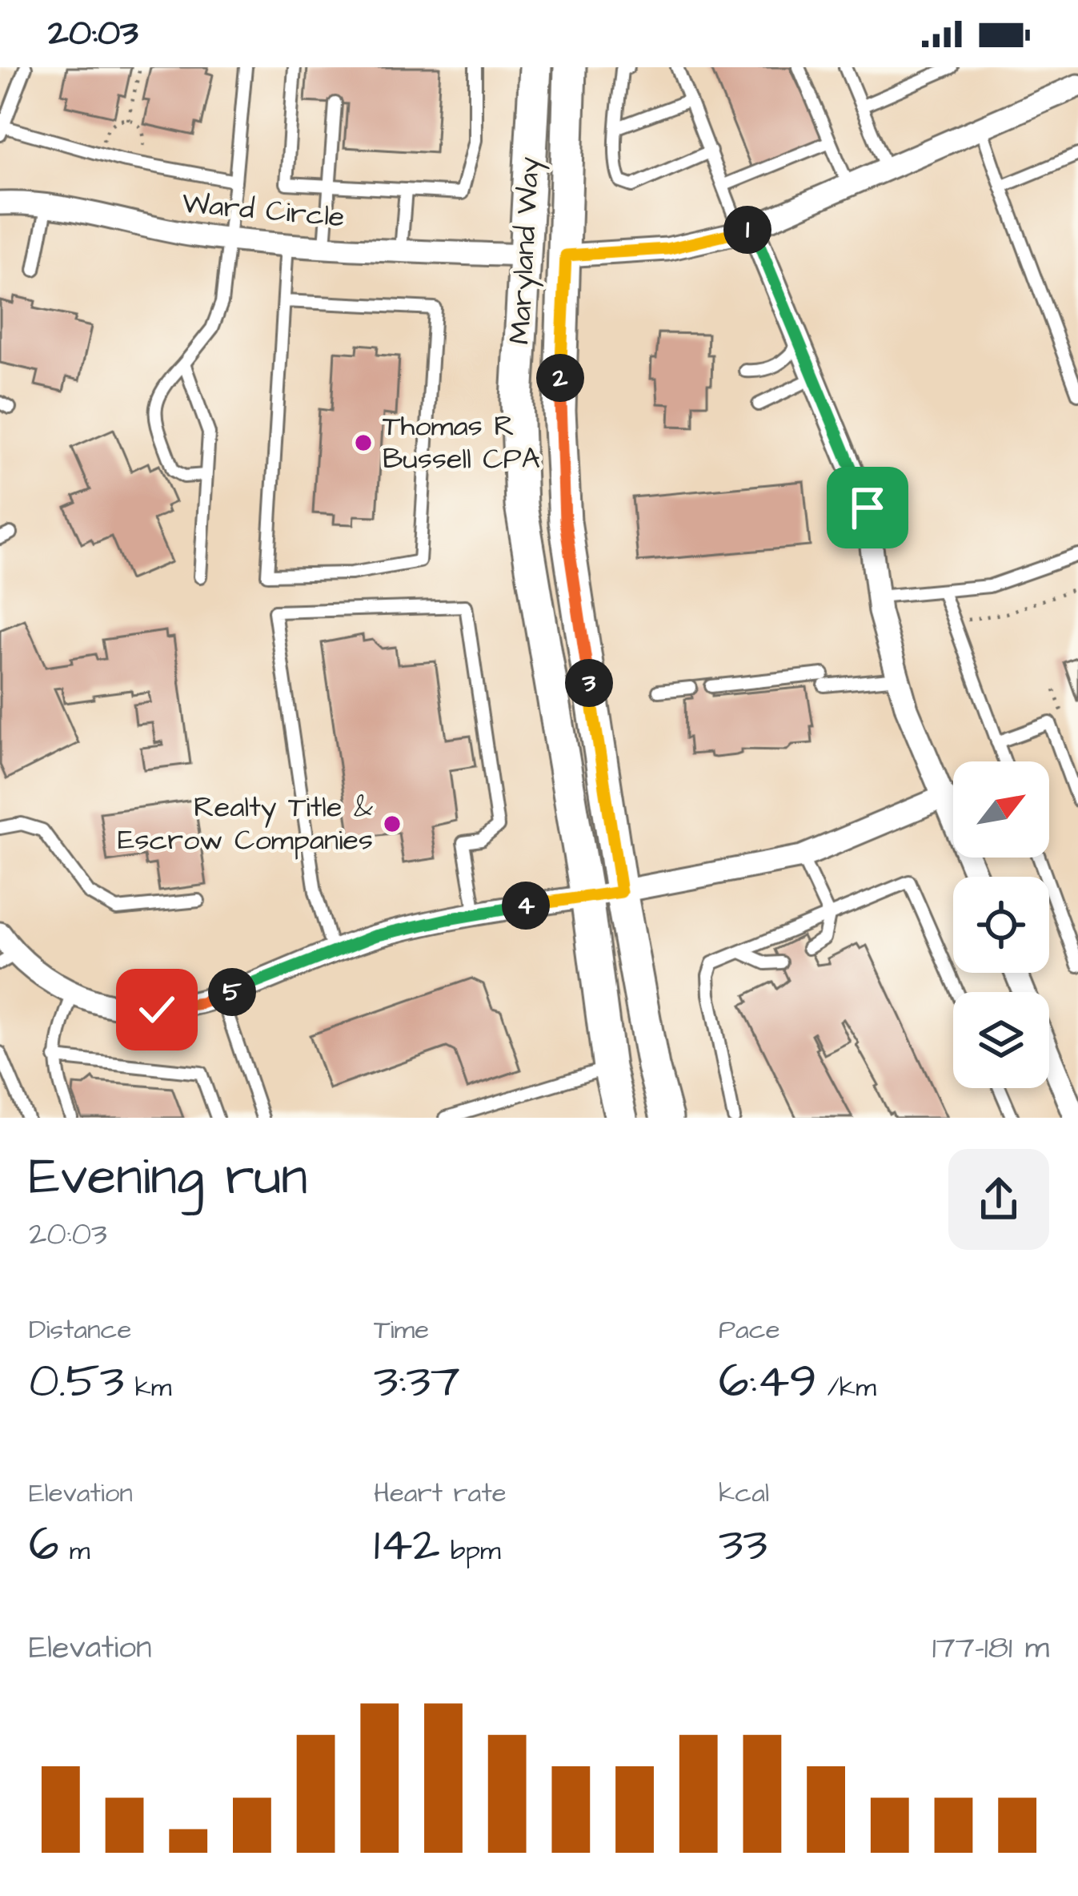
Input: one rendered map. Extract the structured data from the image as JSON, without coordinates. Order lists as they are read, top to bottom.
{
  "streets": {
    "main road": ["Maryland Way"],
    "street": ["Ward Circle"]
  },
  "crossings": [
    ["Ward Circle", "Maryland Way"]
  ],
  "places": ["Thomas R Bussell CPA", "Realty Title & Escrow Companies"],
  "north": "top right",
  "page": {
    "status": "20:03",
    "pins": [
      "1",
      "2",
      "3",
      "4",
      "5"
    ],
    "heading": ["Evening run", "20:03"],
    "stats": [
      ["Distance", "0.53 km"],
      ["Time", "3:37"],
      ["Pace", "6:49 /km"],
      ["Elevation", "6 m"],
      ["Heart rate", "142 bpm"],
      ["kcal", "33"]
    ],
    "chart": ["Elevation", "177–181 m"]
  }
}
